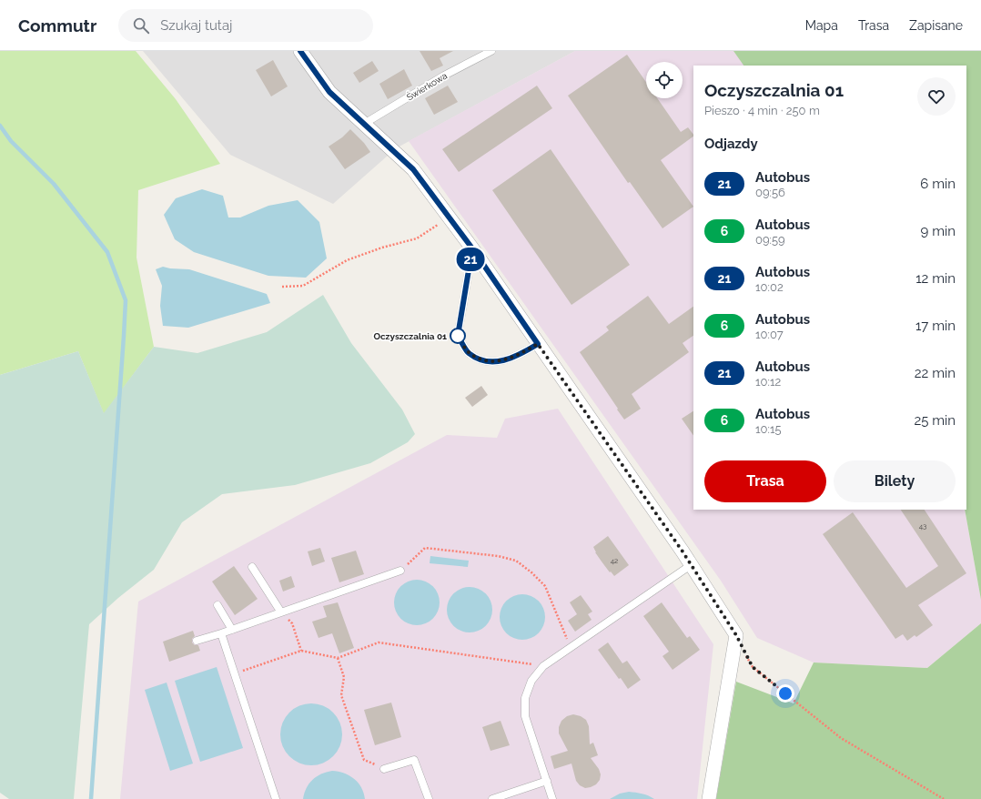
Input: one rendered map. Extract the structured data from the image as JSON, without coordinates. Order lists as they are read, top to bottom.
{
  "streets": {
    "lane": ["Świerkowa"]
  },
  "places": ["Oczyszczalnia 01"],
  "lines": ["bus line 21"],
  "house_numbers": ["43", "42"],
  "page": {
    "header": "Commutr",
    "search": "Szukaj tutaj",
    "nav": ["Mapa", "Trasa", "Zapisane"],
    "on_map": "21",
    "heading": [
      ["Oczyszczalnia 01", "Pieszo · 4 min · 250 m"],
      "Odjazdy"
    ],
    "list": [
      {
        "mark": "21",
        "name": "Autobus",
        "note": "09:56",
        "value": "6 min"
      },
      {
        "mark": "6",
        "name": "Autobus",
        "note": "09:59",
        "value": "9 min"
      },
      {
        "mark": "21",
        "name": "Autobus",
        "note": "10:02",
        "value": "12 min"
      },
      {
        "mark": "6",
        "name": "Autobus",
        "note": "10:07",
        "value": "17 min"
      },
      {
        "mark": "21",
        "name": "Autobus",
        "note": "10:12",
        "value": "22 min"
      },
      {
        "mark": "6",
        "name": "Autobus",
        "note": "10:15",
        "value": "25 min"
      }
    ],
    "buttons": ["Trasa", "Bilety"]
  }
}
